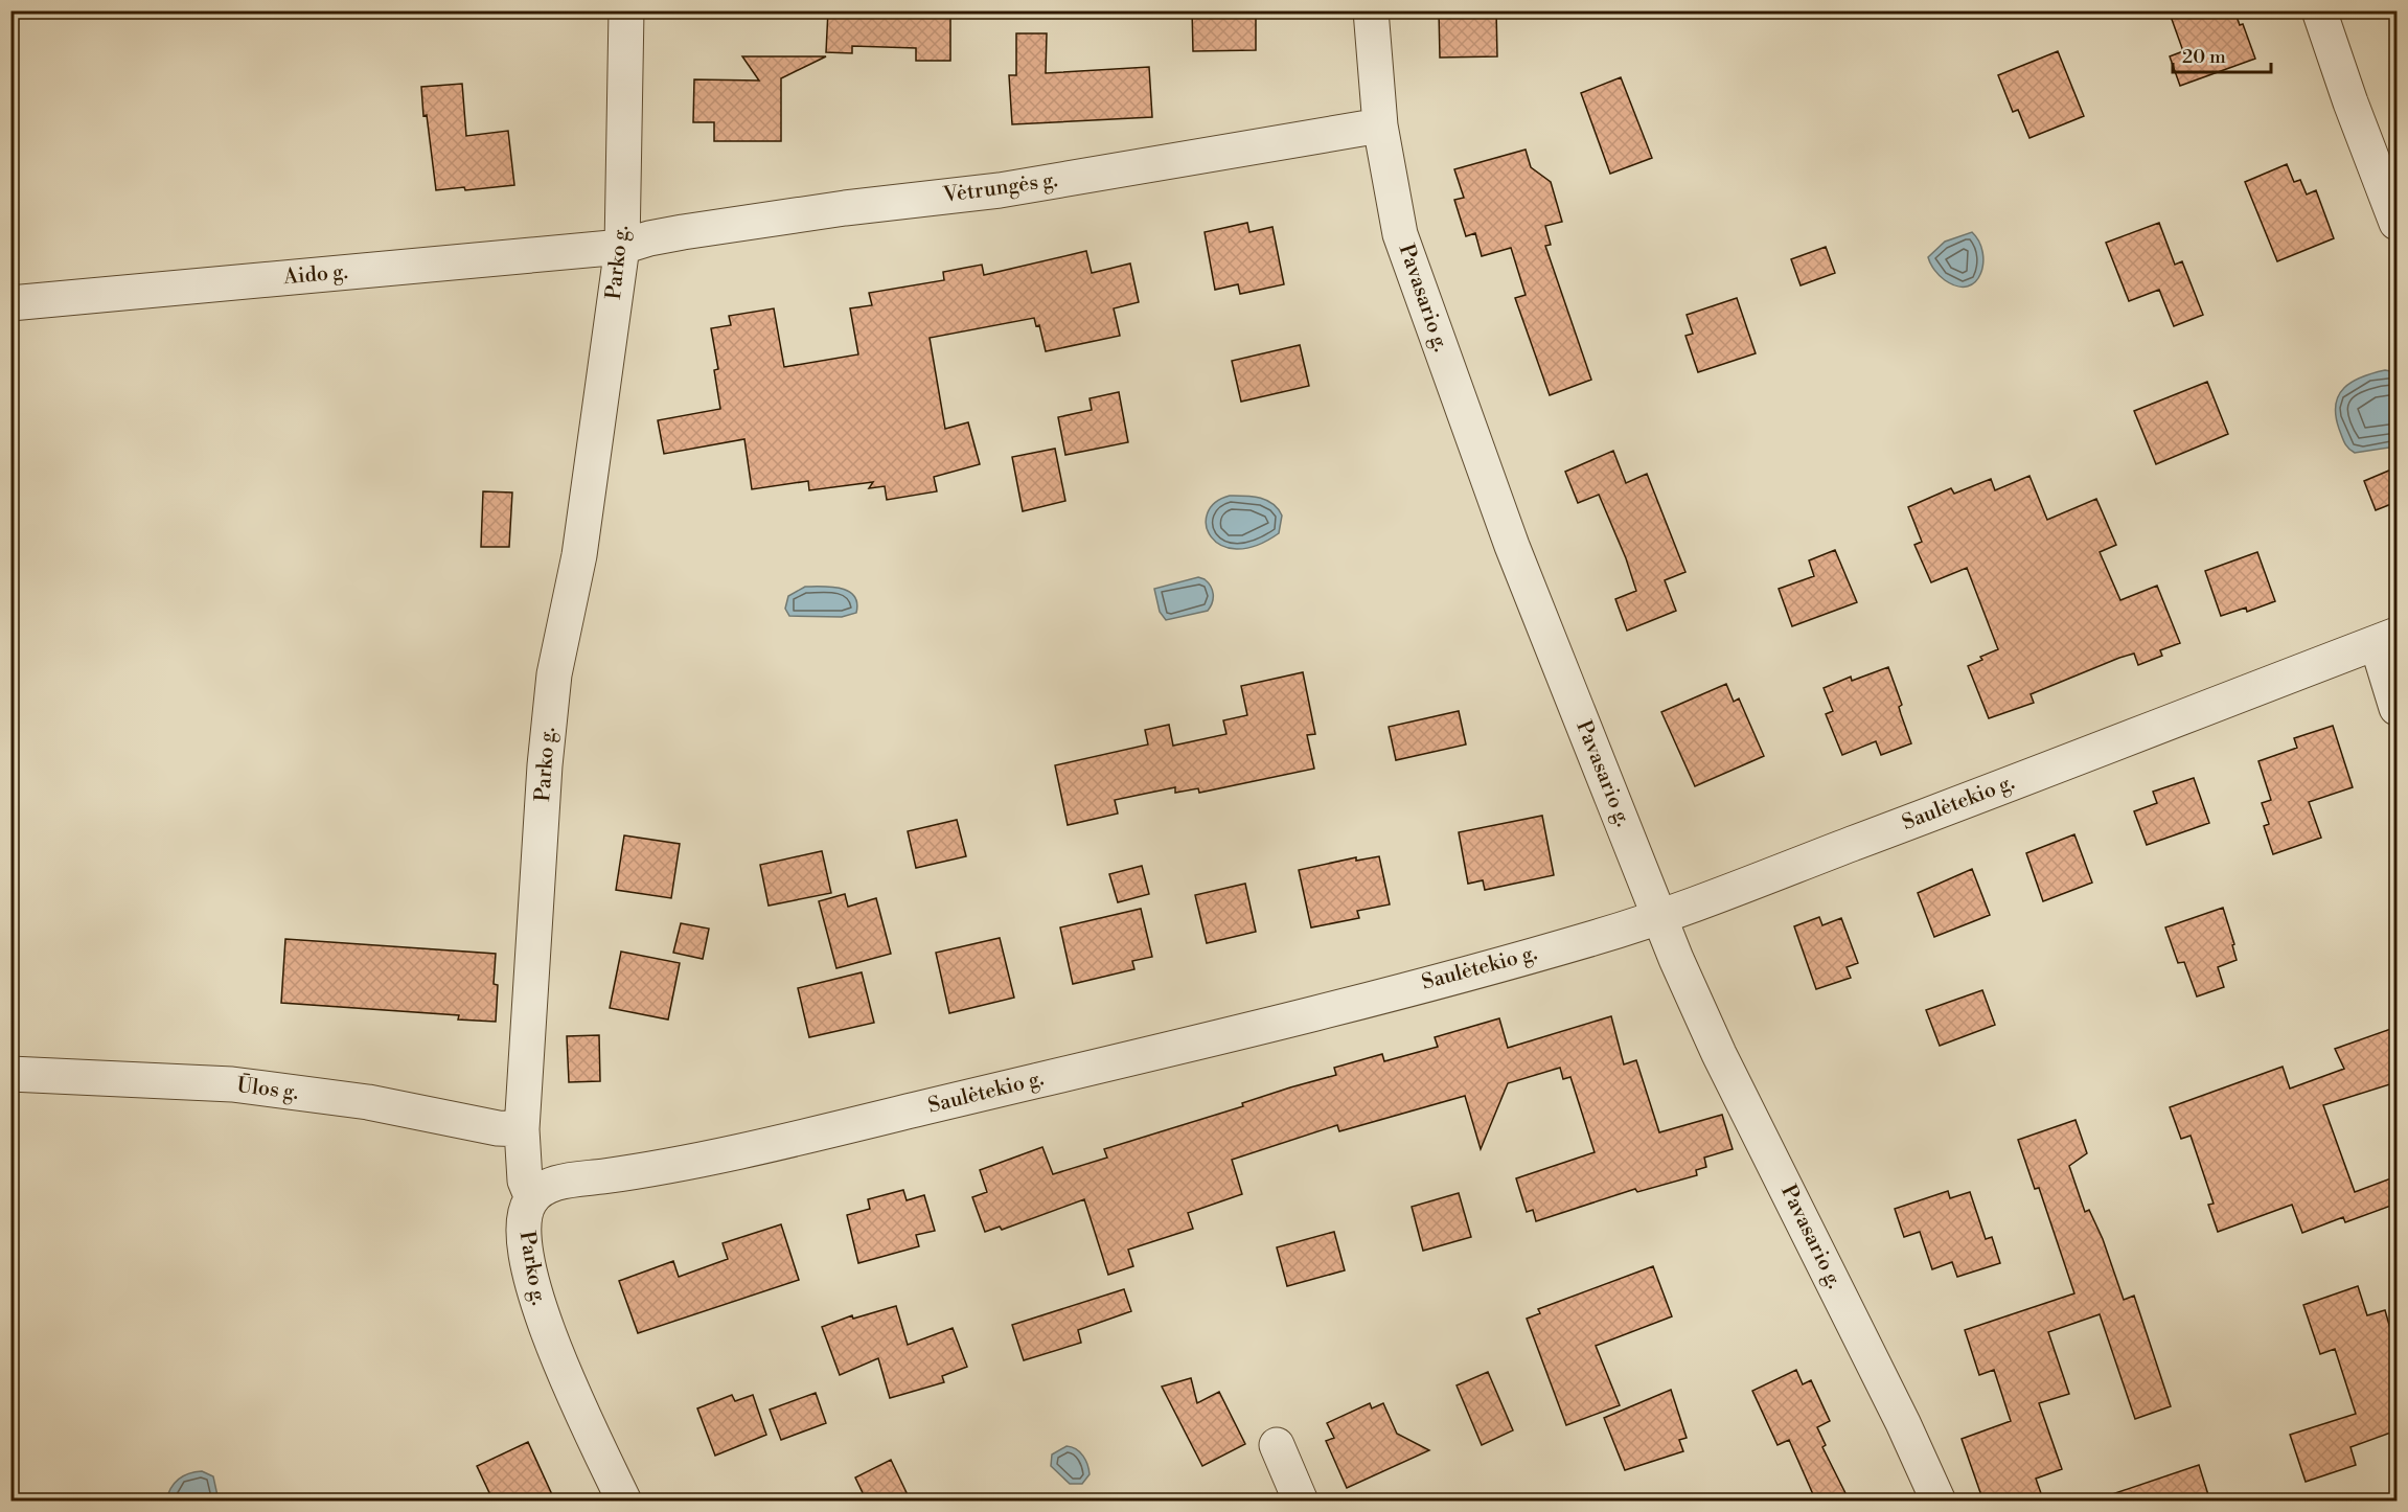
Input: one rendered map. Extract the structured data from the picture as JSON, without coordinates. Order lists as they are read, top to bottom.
{
  "streets": {
    "street": [
      "Vėtrungės g.",
      "Parko g.",
      "Aido g.",
      "Pavasario g.",
      "Saulėtekio g.",
      "Ūlos g."
    ]
  },
  "crossings": [
    ["Vėtrungės g.", "Parko g."],
    ["Vėtrungės g.", "Aido g."],
    ["Vėtrungės g.", "Pavasario g."],
    ["Parko g.", "Aido g."],
    ["Parko g.", "Saulėtekio g."],
    ["Parko g.", "Ūlos g."],
    ["Pavasario g.", "Saulėtekio g."]
  ],
  "scale_bar": "20 m"
}
